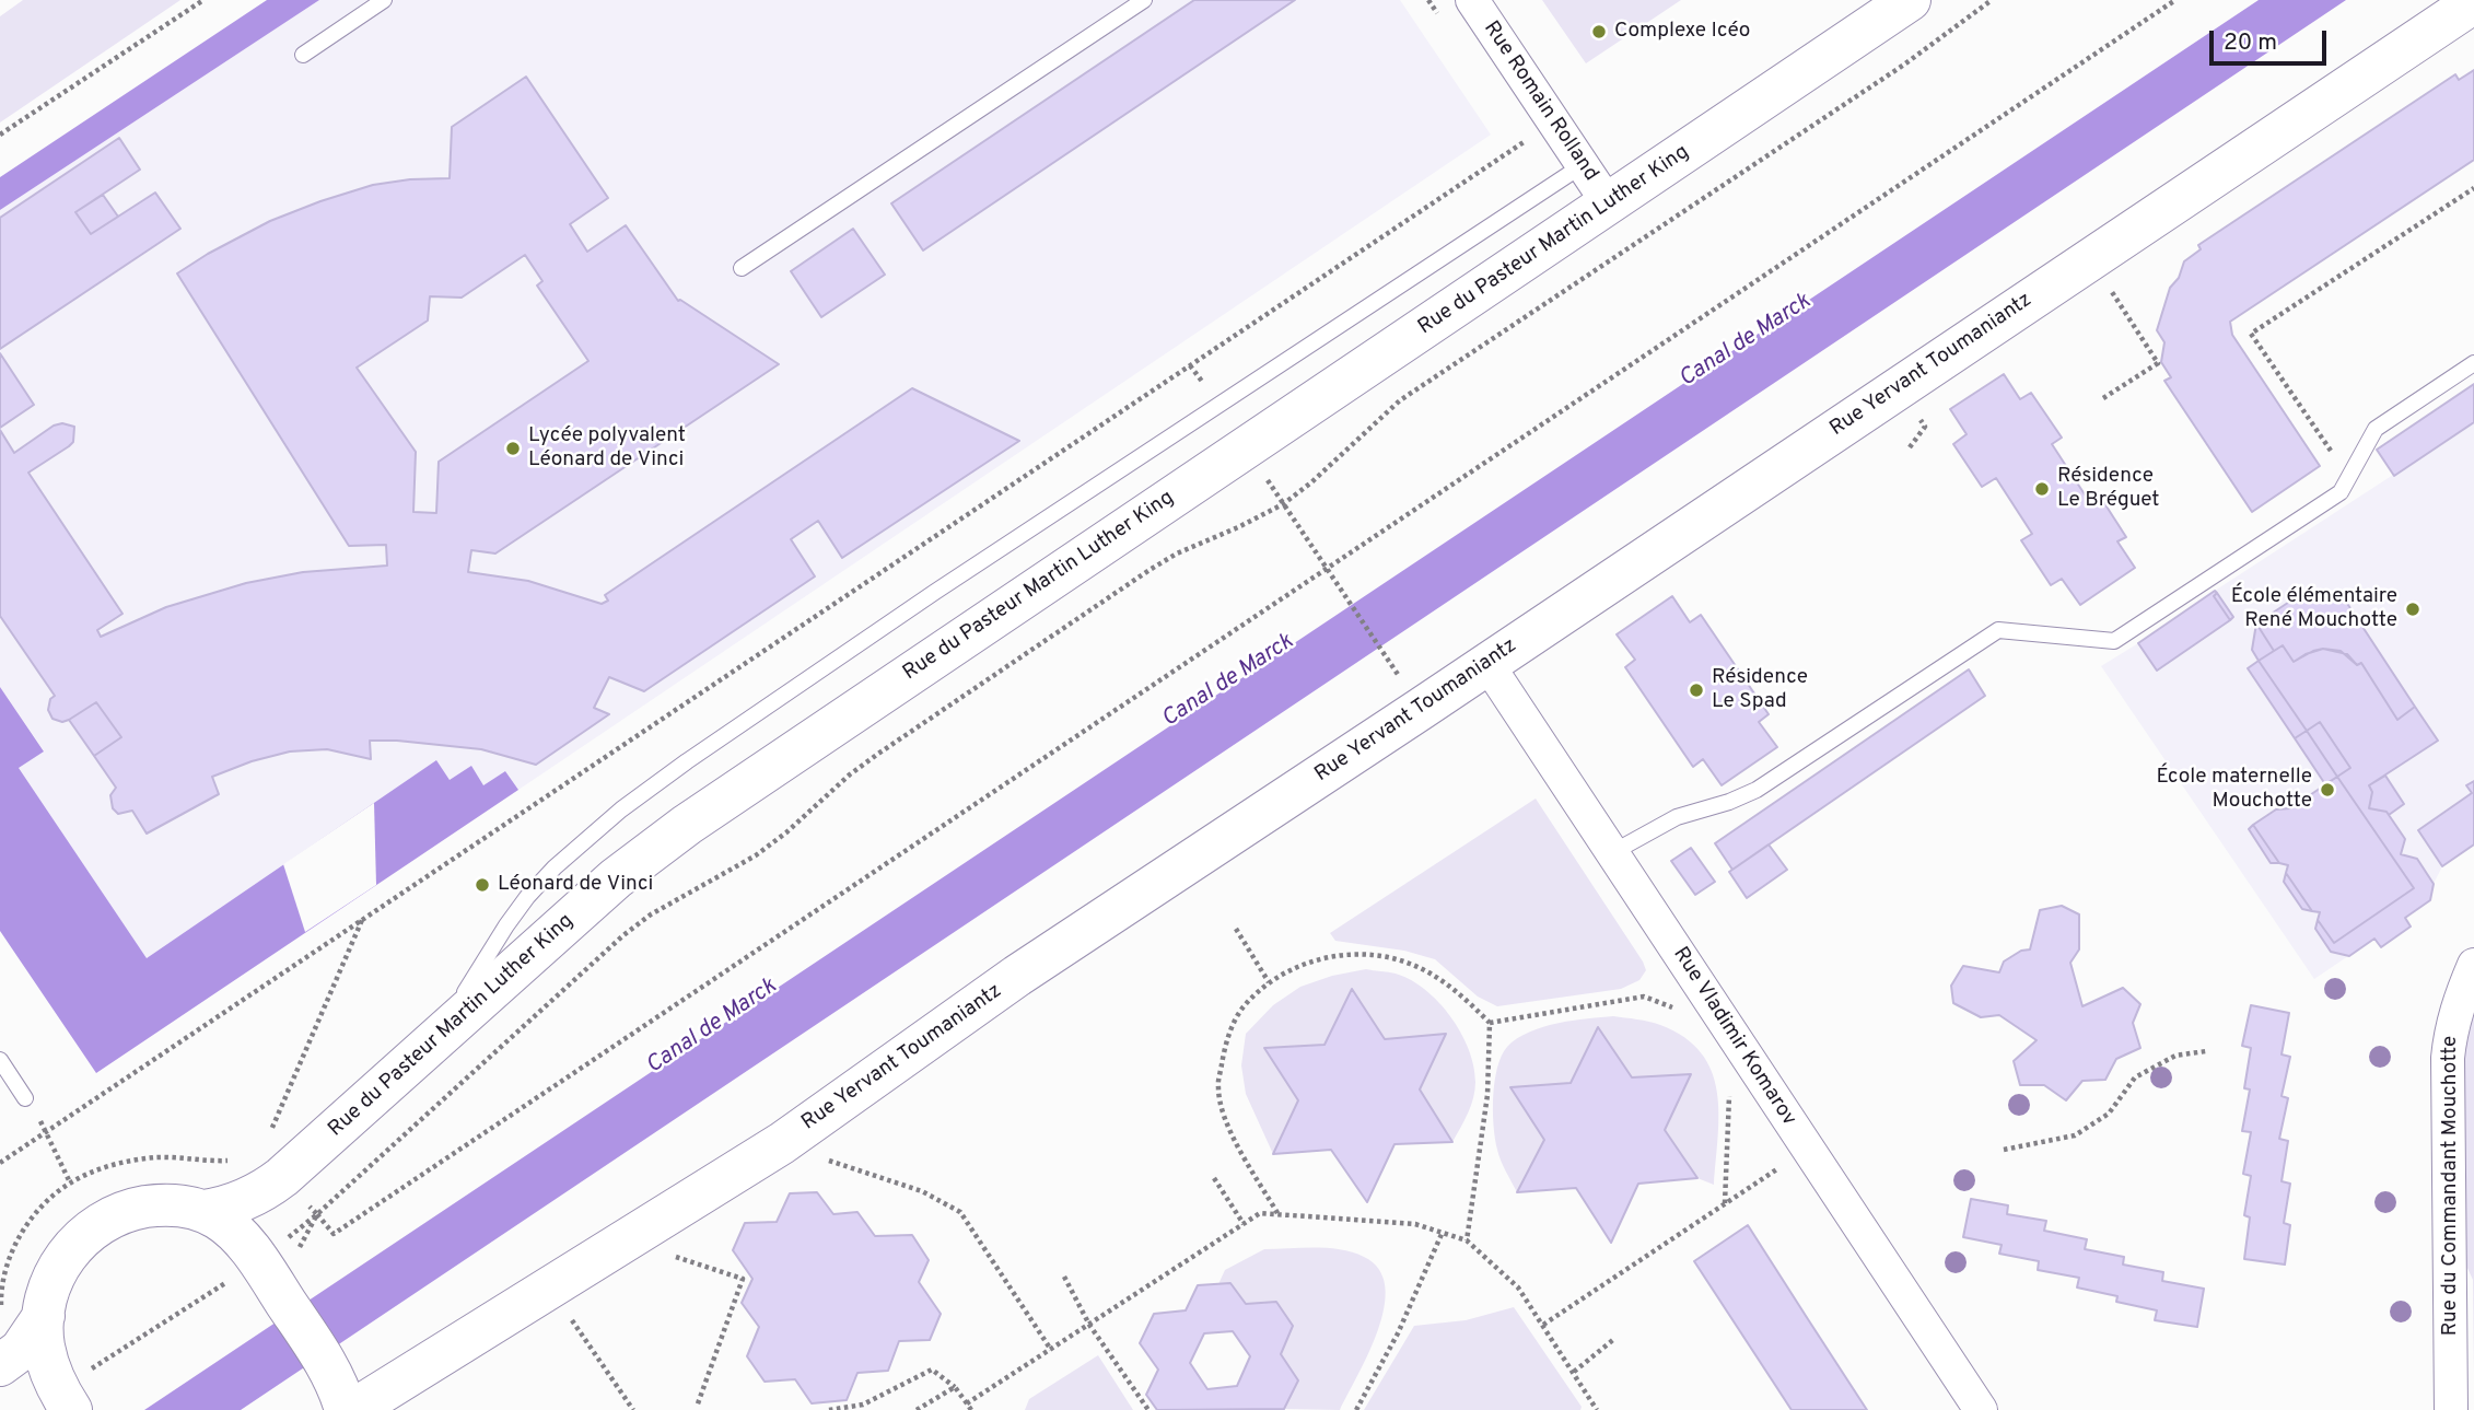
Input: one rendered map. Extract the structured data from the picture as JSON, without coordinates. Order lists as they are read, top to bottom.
{
  "streets": {
    "street": [
      "Rue Romain Rolland",
      "Rue du Pasteur Martin Luther King",
      "Rue Yervant Toumaniantz",
      "Rue Vladimir Komarov",
      "Rue du Commandant Mouchotte"
    ]
  },
  "crossings": [
    ["Rue Romain Rolland", "Rue du Pasteur Martin Luther King"],
    ["Rue Yervant Toumaniantz", "Rue Vladimir Komarov"]
  ],
  "water": ["Canal de Marck"],
  "places": [
    "Complexe Icéo",
    "Lycée polyvalent Léonard de Vinci",
    "Résidence Le Bréguet",
    "École élémentaire René Mouchotte",
    "Résidence Le Spad",
    "École maternelle Mouchotte",
    "Léonard de Vinci"
  ],
  "scale_bar": "20 m"
}
